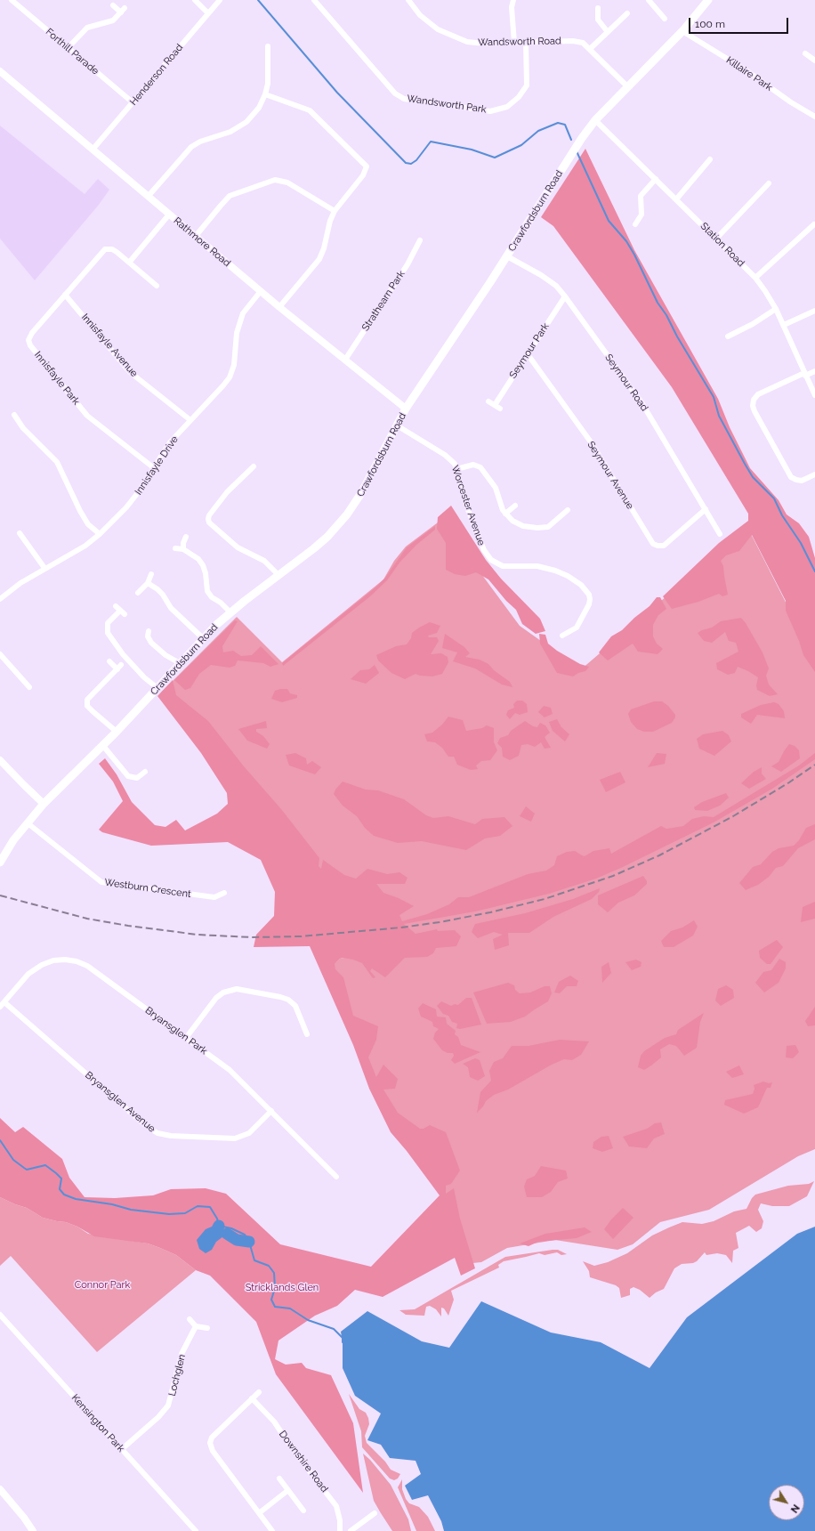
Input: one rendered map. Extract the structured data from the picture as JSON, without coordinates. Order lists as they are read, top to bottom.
{
  "streets": {
    "main road": ["Crawfordsburn Road"],
    "street": [
      "Wandsworth Road",
      "Forthill Parade",
      "Killaire Park",
      "Henderson Road",
      "Wandsworth Park",
      "Rathmore Road",
      "Station Road",
      "Strathearn Park",
      "Innisfayle Avenue",
      "Seymour Park",
      "Innisfayle Park",
      "Seymour Road",
      "Innisfayle Drive",
      "Seymour Avenue",
      "Worcester Avenue",
      "Westburn Crescent",
      "Bryansglen Park",
      "Bryansglen Avenue",
      "Lochglen",
      "Kensington Park",
      "Downshire Road"
    ]
  },
  "crossings": [
    ["Wandsworth Road", "Wandsworth Park"],
    ["Wandsworth Road", "Crawfordsburn Road"],
    ["Forthill Parade", "Henderson Road"],
    ["Killaire Park", "Crawfordsburn Road"],
    ["Henderson Road", "Rathmore Road"],
    ["Crawfordsburn Road", "Rathmore Road"],
    ["Crawfordsburn Road", "Station Road"],
    ["Crawfordsburn Road", "Seymour Road"],
    ["Crawfordsburn Road", "Worcester Avenue"],
    ["Crawfordsburn Road", "Westburn Crescent"],
    ["Rathmore Road", "Strathearn Park"],
    ["Rathmore Road", "Innisfayle Drive"],
    ["Innisfayle Avenue", "Innisfayle Park"],
    ["Innisfayle Avenue", "Innisfayle Drive"],
    ["Seymour Park", "Seymour Road"],
    ["Seymour Park", "Seymour Avenue"],
    ["Innisfayle Park", "Innisfayle Drive"],
    ["Seymour Road", "Seymour Avenue"],
    ["Bryansglen Park", "Bryansglen Avenue"],
    ["Lochglen", "Kensington Park"]
  ],
  "parks": ["Connor Park", "Stricklands Glen"],
  "scale_bar": "100 m",
  "north": "bottom right"
}
